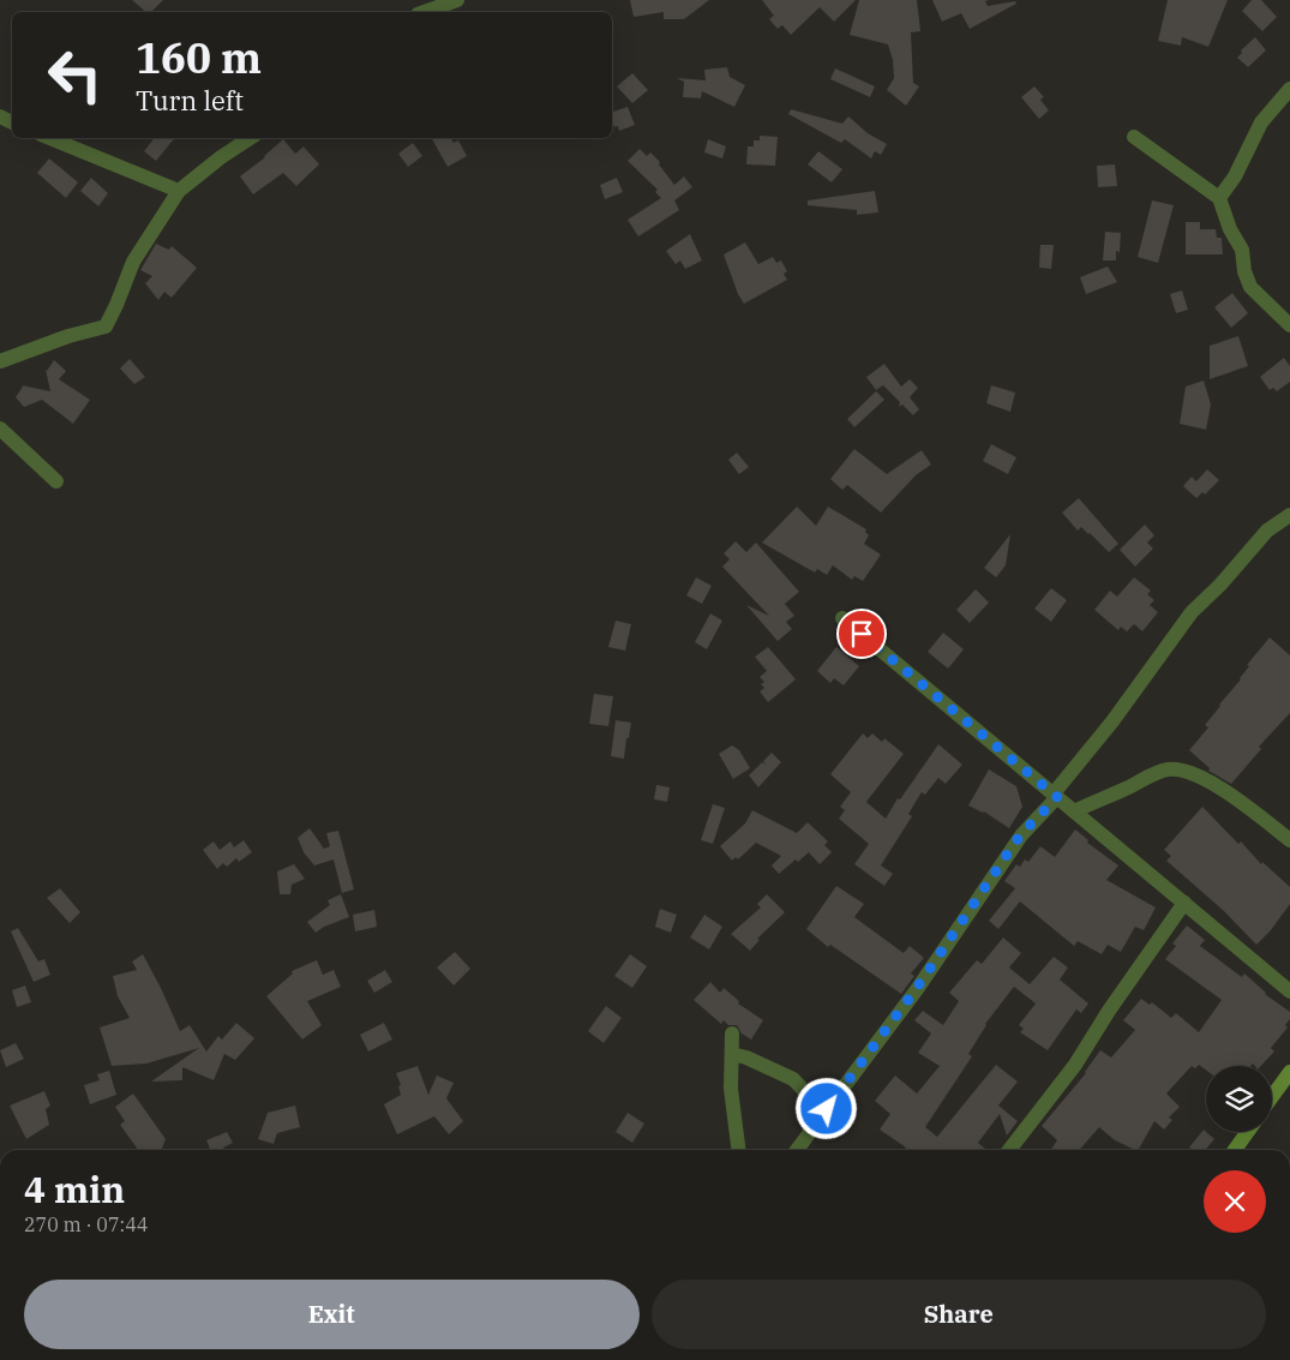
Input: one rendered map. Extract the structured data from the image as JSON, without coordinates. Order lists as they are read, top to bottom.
{
  "page": {
    "turn": ["160 m", "Turn left"],
    "heading": ["4 min", "270 m · 07:44"],
    "buttons": ["Exit", "Share"]
  }
}
